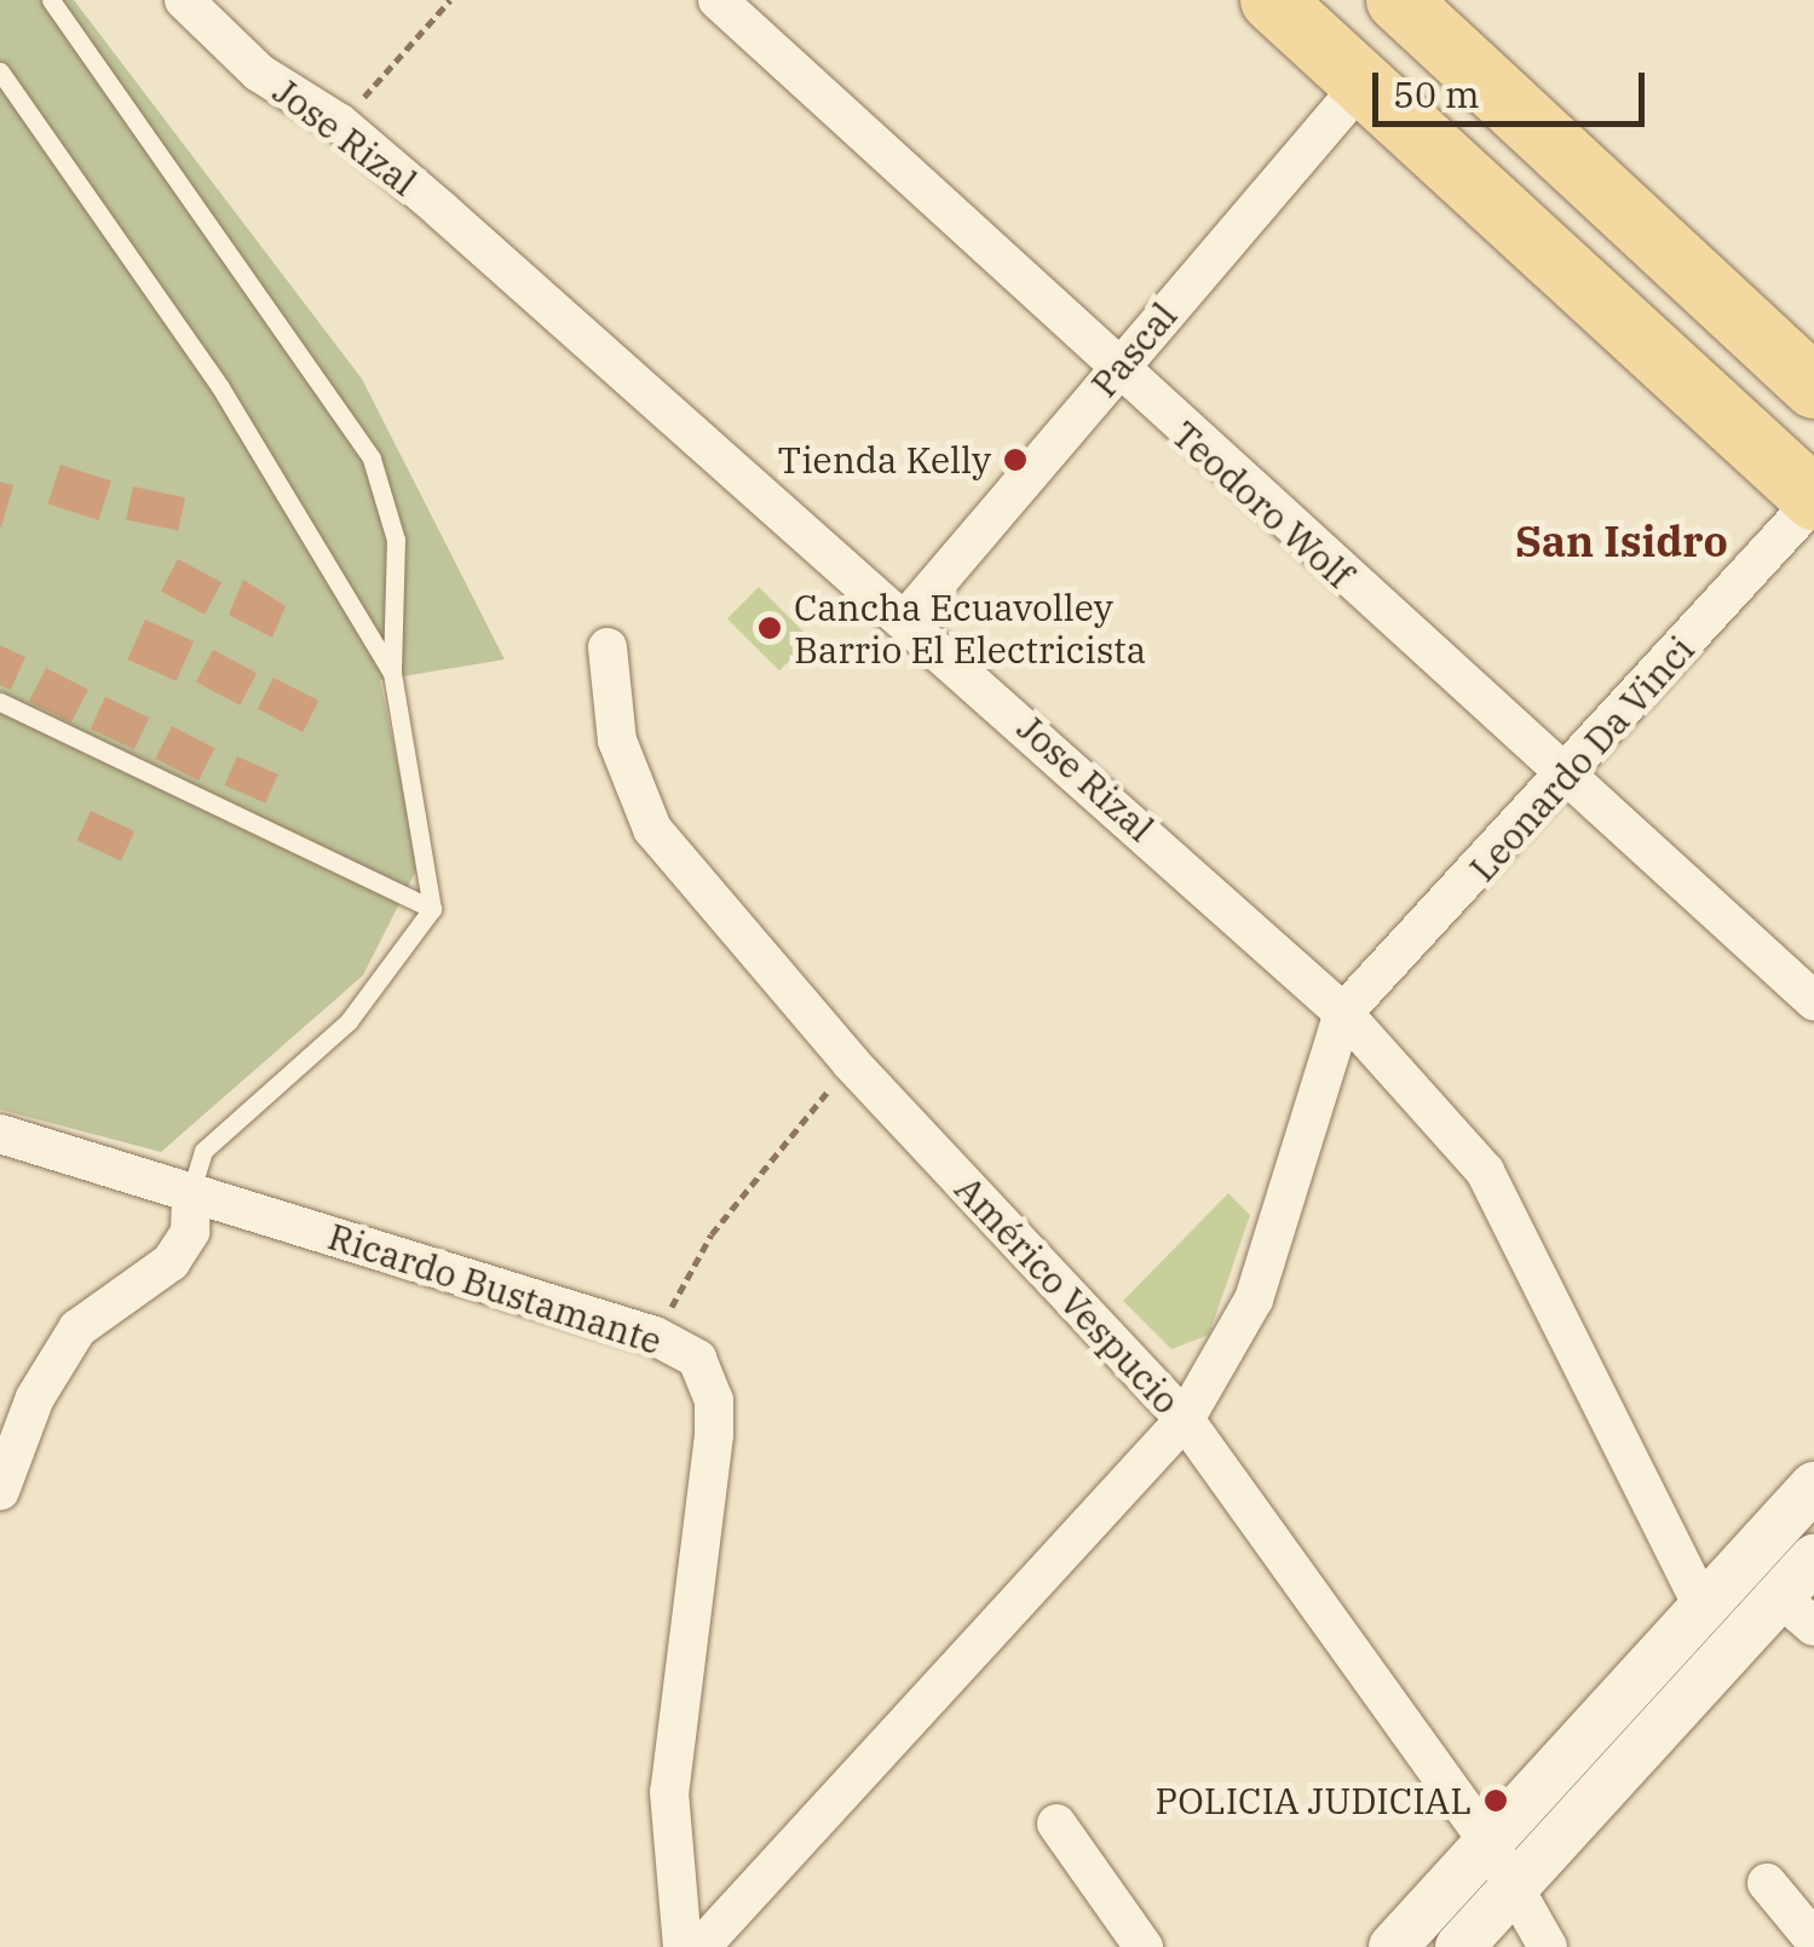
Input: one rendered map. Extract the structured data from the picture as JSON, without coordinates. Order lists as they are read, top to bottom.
{
  "streets": {
    "street": [
      "Jose Rizal",
      "Pascal",
      "Teodoro Wolf",
      "Leonardo Da Vinci",
      "Ricardo Bustamante",
      "Américo Vespucio"
    ]
  },
  "crossings": [
    ["Jose Rizal", "Pascal"],
    ["Jose Rizal", "Leonardo Da Vinci"],
    ["Pascal", "Teodoro Wolf"],
    ["Teodoro Wolf", "Leonardo Da Vinci"]
  ],
  "districts": ["San Isidro"],
  "places": ["Tienda Kelly", "Cancha Ecuavolley Barrio El Electricista", "POLICIA JUDICIAL"],
  "scale_bar": "50 m"
}
